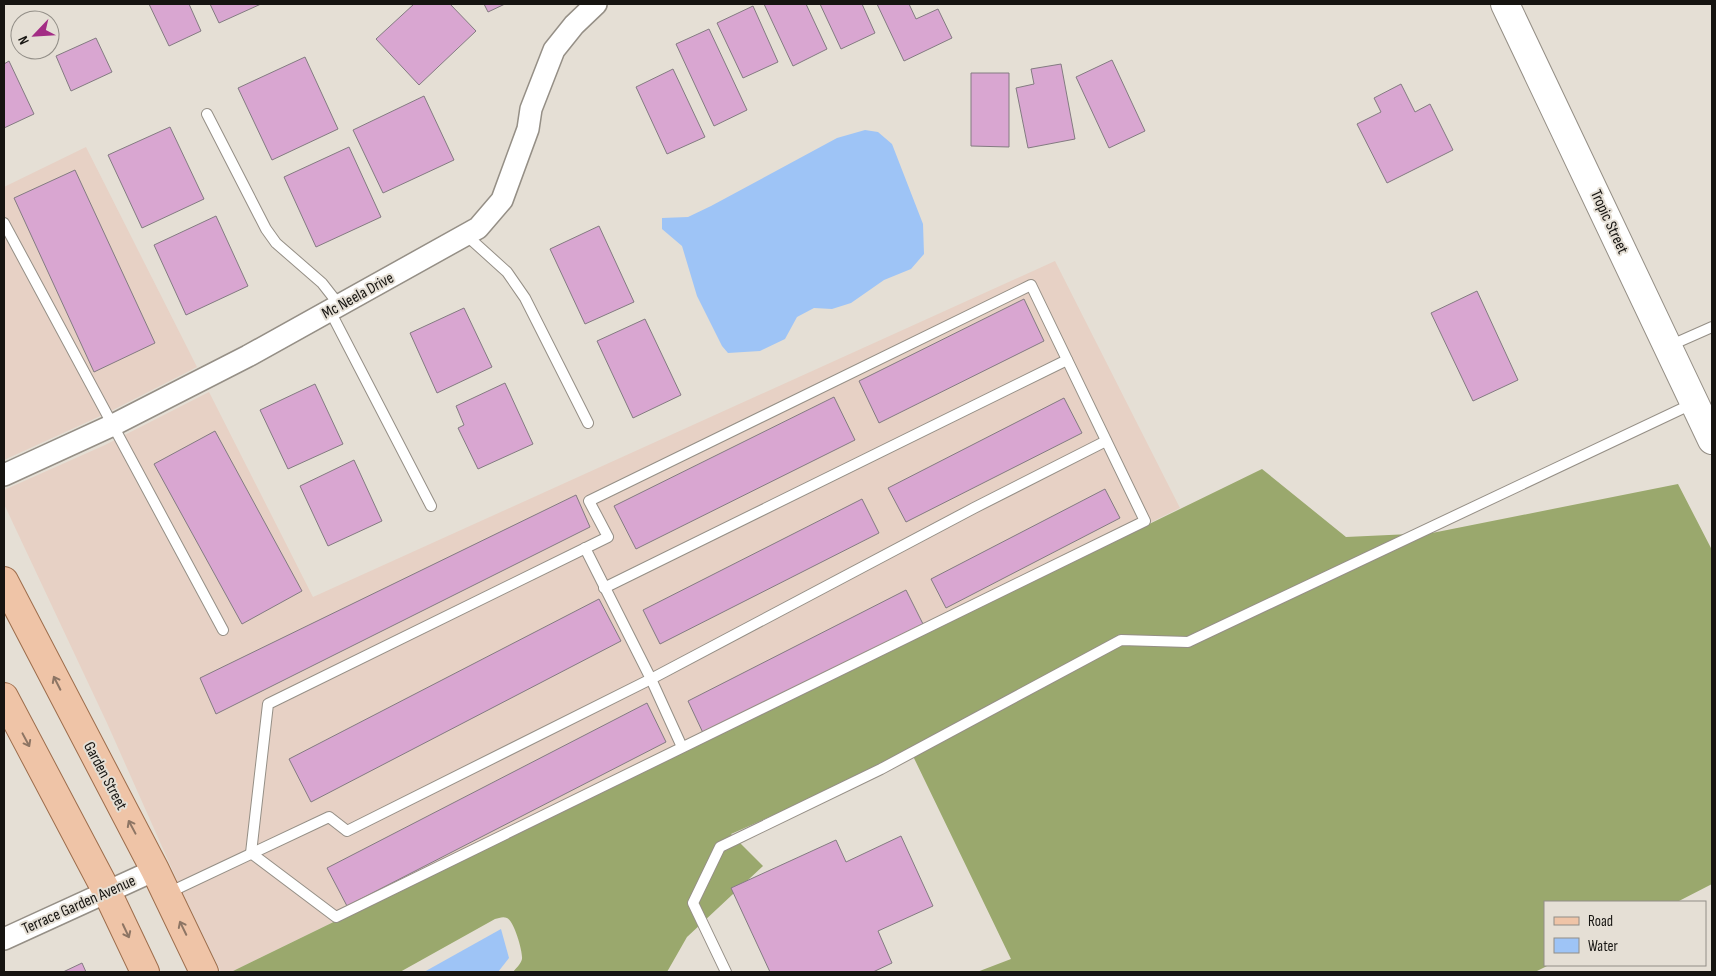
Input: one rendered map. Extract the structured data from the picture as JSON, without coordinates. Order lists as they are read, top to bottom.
{
  "streets": {
    "main road": ["Garden Street"],
    "street": ["Tropic Street", "Mc Neela Drive", "Terrace Garden Avenue"]
  },
  "crossings": [
    ["Garden Street", "Terrace Garden Avenue"]
  ],
  "legend": ["Road", "Water"],
  "north": "bottom left"
}
